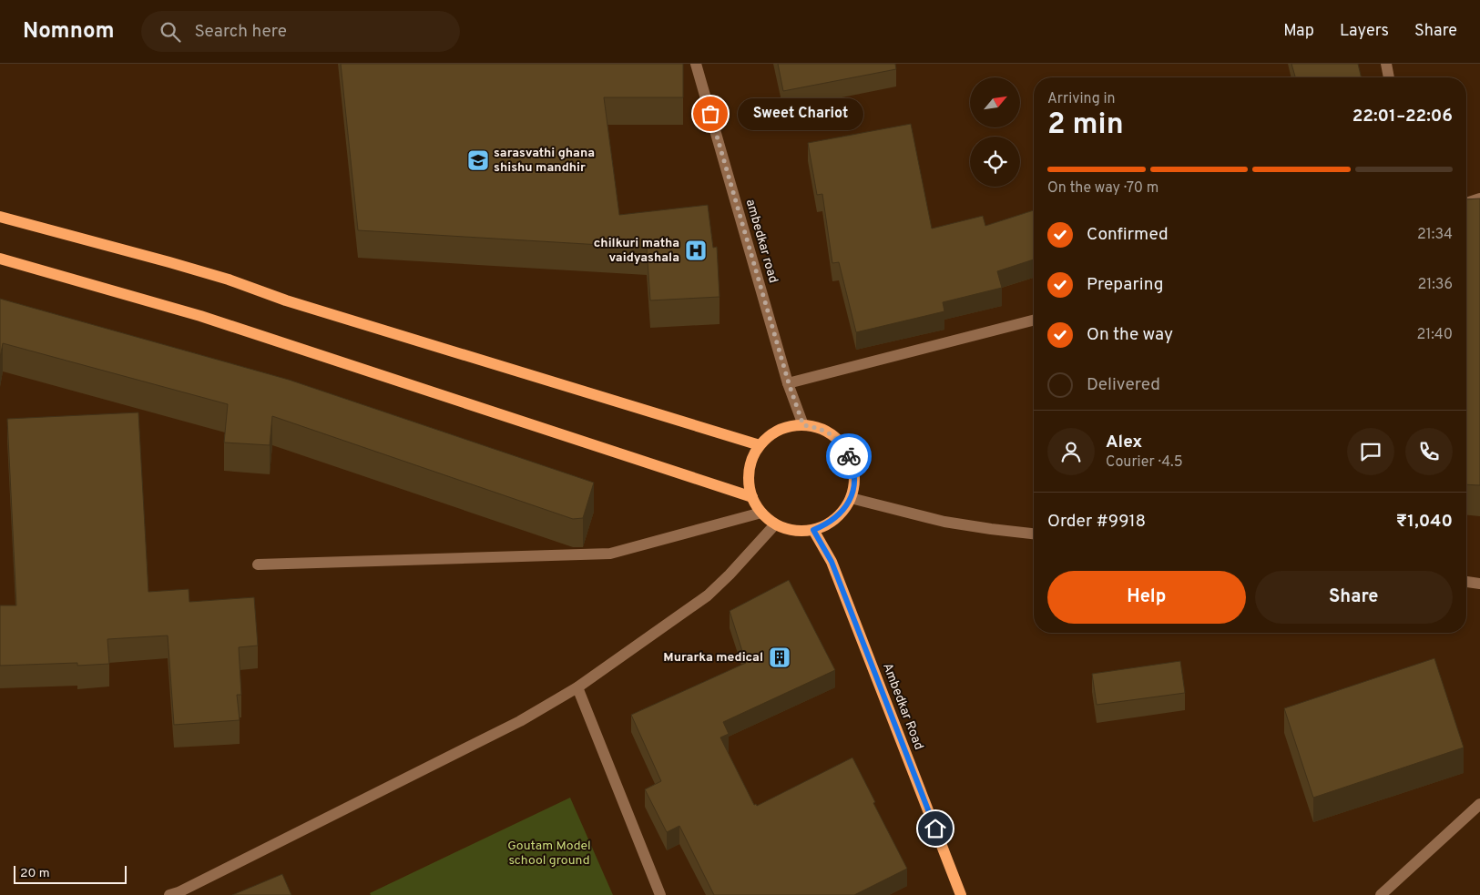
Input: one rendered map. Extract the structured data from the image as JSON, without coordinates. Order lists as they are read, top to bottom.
{
  "streets": {
    "main road": ["Ambedkar Road"],
    "street": ["ambedkar road"]
  },
  "crossings": [
    ["ambedkar road", "Ambedkar Road"]
  ],
  "parks": ["Goutam Model school ground"],
  "places": {
    "other": ["Sweet Chariot"],
    "school or university": ["sarasvathi ghana shishu mandhir"],
    "hospital": ["chilkuri matha vaidyashala"],
    "building": ["Murarka medical"]
  },
  "scale_bar": "20 m",
  "north": "top right",
  "page": {
    "header": "Nomnom",
    "search": "Search here",
    "nav": ["Map", "Layers", "Share"],
    "heading": ["2 min", "Arriving in", "22:01–22:06"],
    "panel": [
      "Alex",
      "Courier · 4.5",
      "Order #9918",
      "₹1,040"
    ],
    "bubble": "Sweet Chariot",
    "bar": "On the way · 70 m",
    "list": [
      ["Confirmed", "21:34"],
      ["Preparing", "21:36"],
      ["On the way", "21:40"],
      "Delivered"
    ],
    "buttons": ["Help", "Share"],
    "scale": "20 m"
  }
}
